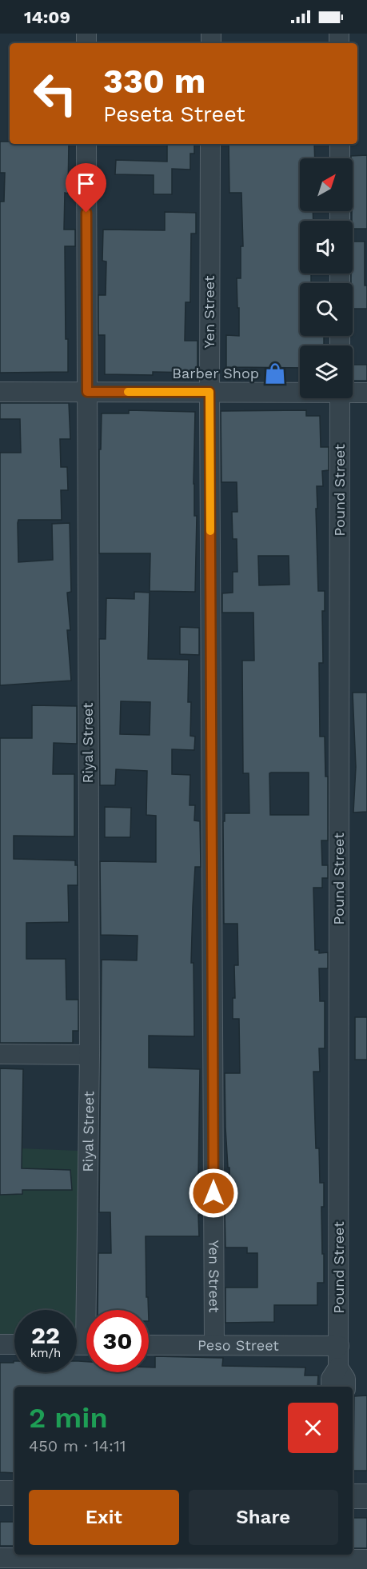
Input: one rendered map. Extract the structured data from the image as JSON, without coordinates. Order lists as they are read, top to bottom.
{
  "streets": {
    "street": [
      "Yen Street",
      "Pound Street",
      "Riyal Street",
      "Peso Street"
    ]
  },
  "crossings": [
    ["Yen Street", "Peso Street"],
    ["Pound Street", "Peso Street"]
  ],
  "places": {
    "shop": ["Barber Shop"]
  },
  "north": "top right",
  "page": {
    "status": "14:09",
    "turn": ["330 m", "Peseta Street"],
    "speed": "22 km/h",
    "limit": "30",
    "heading": ["2 min", "450 m · 14:11"],
    "buttons": ["Exit", "Share"]
  }
}
